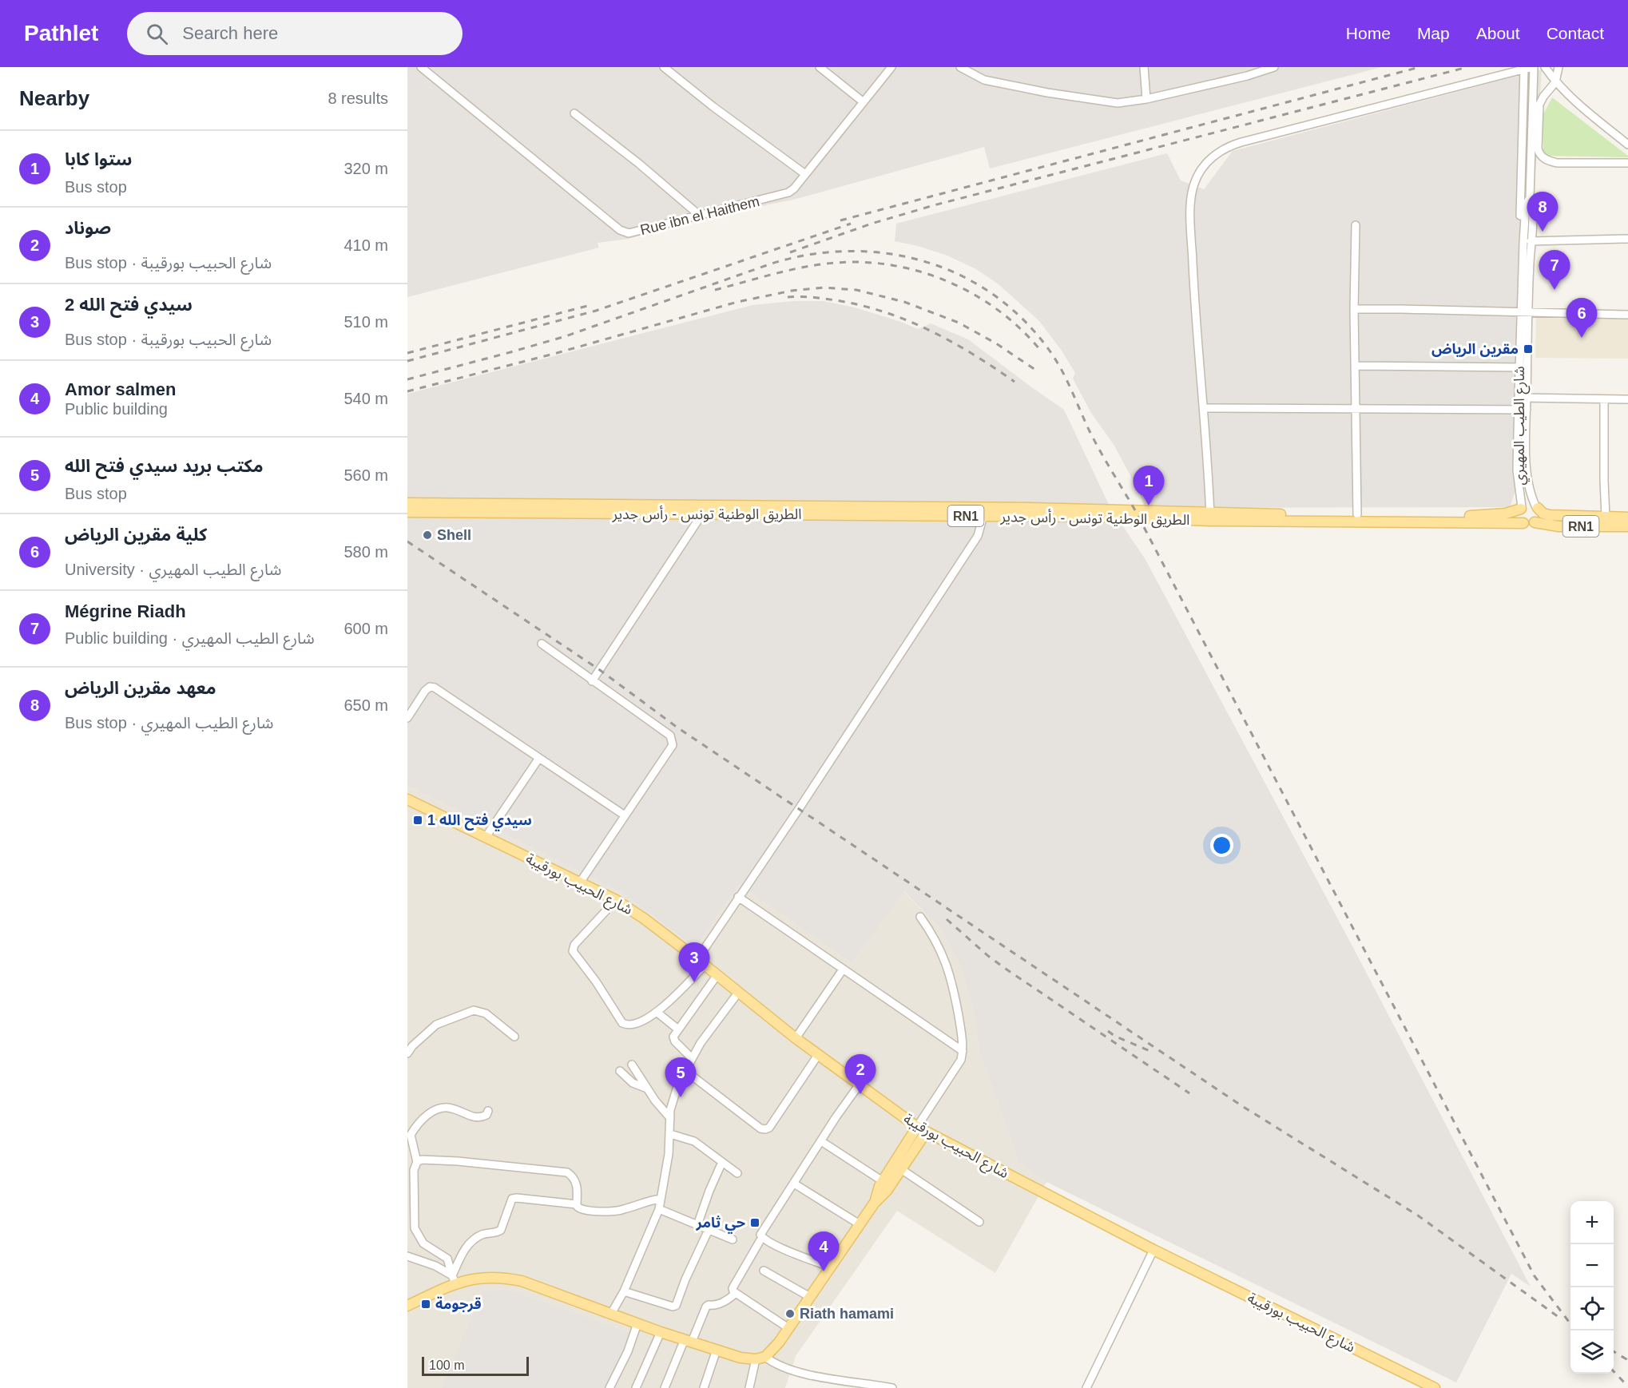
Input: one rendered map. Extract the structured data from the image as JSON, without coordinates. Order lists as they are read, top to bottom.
{
  "streets": {
    "main road": ["الطريق الوطنية تونس - رأس جدير", "RN1", "شارع الحبيب بورقيبة"],
    "street": ["Rue ibn el Haithem", "شارع الطيب المهيري"]
  },
  "crossings": [
    ["شارع الطيب المهيري", "الطريق الوطنية تونس - رأس جدير"],
    ["شارع الطيب المهيري", "RN1"],
    ["الطريق الوطنية تونس - رأس جدير", "RN1"]
  ],
  "places": {
    "transit": [
      "مقرين الرياض",
      "سيدي فتح الله 1",
      "حي ثامر",
      "قرجومة"
    ],
    "other": ["Shell", "Riath hamami"]
  },
  "scale_bar": "100 m",
  "page": {
    "header": "Pathlet",
    "search": "Search here",
    "nav": [
      "Home",
      "Map",
      "About",
      "Contact"
    ],
    "heading": ["Nearby", "8 results"],
    "list": [
      {
        "mark": "1",
        "name": "ستوا كابا",
        "note": "Bus stop",
        "value": "320 m"
      },
      {
        "mark": "2",
        "name": "صوناد",
        "note": "Bus stop · شارع الحبيب بورقيبة",
        "value": "410 m"
      },
      {
        "mark": "3",
        "name": "2 سيدي فتح الله",
        "note": "Bus stop · شارع الحبيب بورقيبة",
        "value": "510 m"
      },
      {
        "mark": "4",
        "name": "Amor salmen",
        "note": "Public building",
        "value": "540 m"
      },
      {
        "mark": "5",
        "name": "مكتب بريد سيدي فتح الله",
        "note": "Bus stop",
        "value": "560 m"
      },
      {
        "mark": "6",
        "name": "كلية مقرين الرياض",
        "note": "University · شارع الطيب المهيري",
        "value": "580 m"
      },
      {
        "mark": "7",
        "name": "Mégrine Riadh",
        "note": "Public building · شارع الطيب المهيري",
        "value": "600 m"
      },
      {
        "mark": "8",
        "name": "معهد مقرين الرياض",
        "note": "Bus stop · شارع الطيب المهيري",
        "value": "650 m"
      }
    ],
    "pins": [
      "8",
      "7",
      "6",
      "1",
      "3",
      "2",
      "5",
      "4"
    ],
    "map_buttons": ["+", "−"],
    "scale": "100 m"
  }
}
